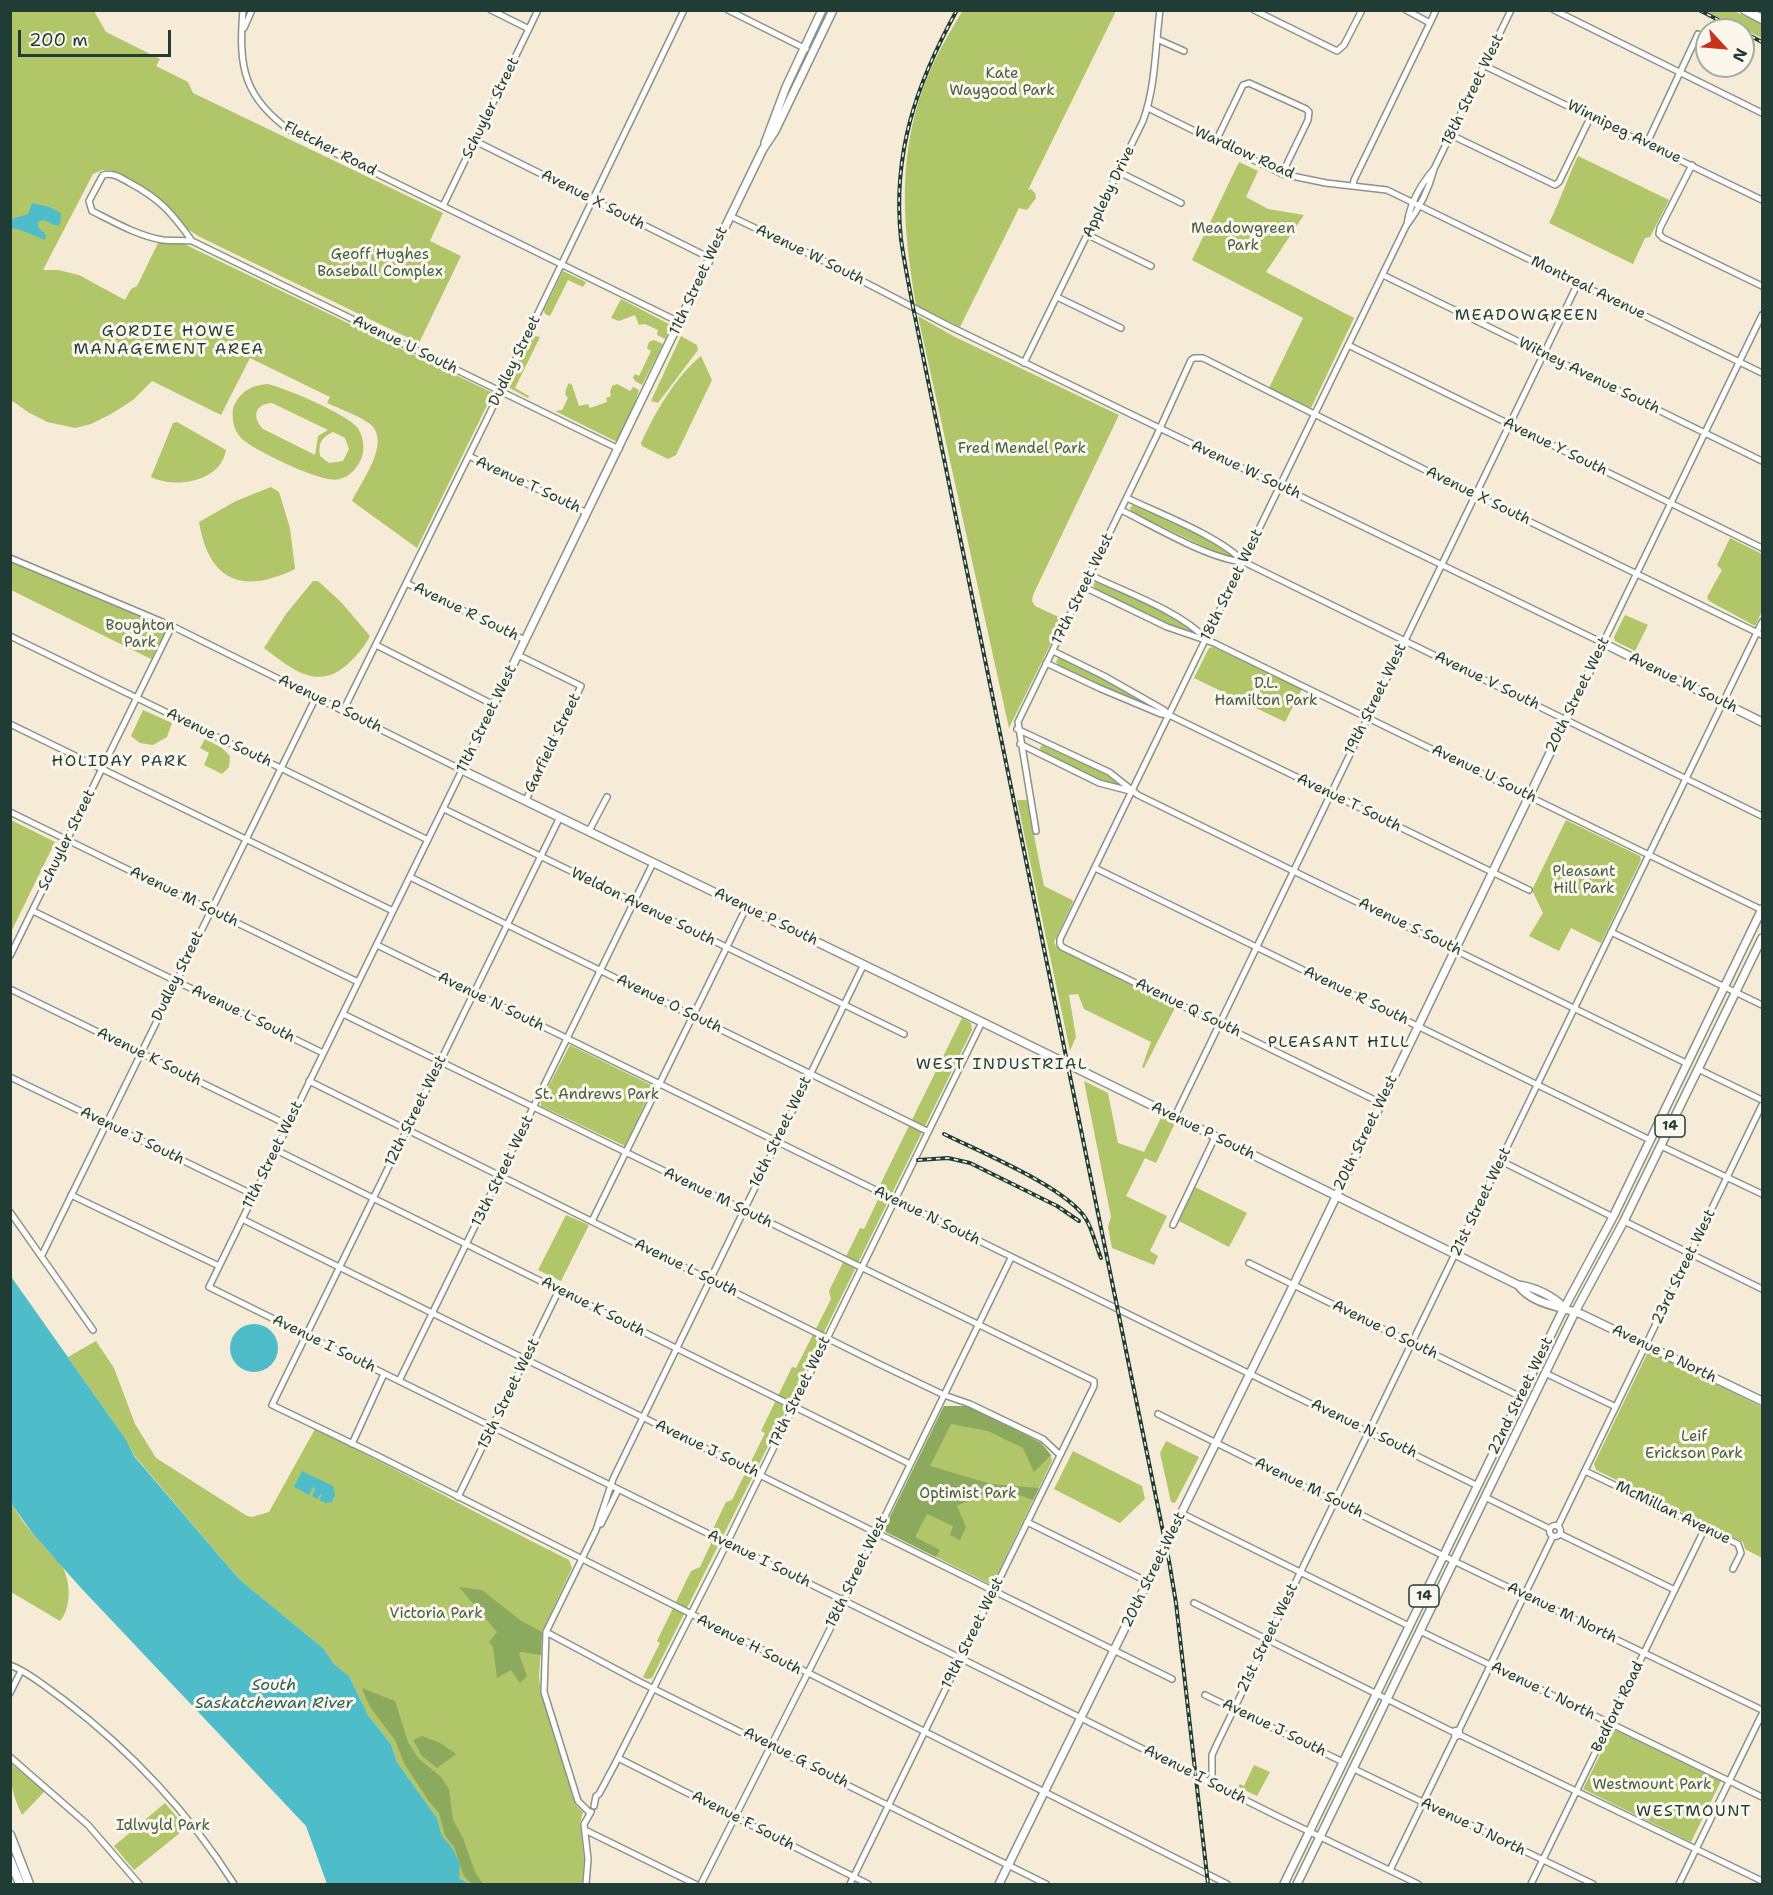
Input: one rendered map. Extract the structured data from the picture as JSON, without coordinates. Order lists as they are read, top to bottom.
{
  "streets": {
    "main road": [
      "Avenue W South",
      "11th Street West",
      "20th Street West",
      "Avenue P South",
      "14",
      "Avenue P North",
      "22nd Street West"
    ],
    "street": [
      "18th Street West",
      "Schuyler Street",
      "Winnipeg Avenue",
      "Fletcher Road",
      "Wardlow Road",
      "Appleby Drive",
      "Avenue X South",
      "Montreal Avenue",
      "Avenue U South",
      "Dudley Street",
      "Witney Avenue South",
      "Avenue Y South",
      "Avenue T South",
      "17th Street West",
      "Avenue R South",
      "Avenue V South",
      "19th Street West",
      "Avenue O South",
      "Garfield Street",
      "Avenue M South",
      "Weldon Avenue South",
      "Avenue S South",
      "Avenue N South",
      "Avenue Q South",
      "Avenue L South",
      "Avenue K South",
      "12th Street West",
      "16th Street West",
      "Avenue J South",
      "13th Street West",
      "21st Street West",
      "23rd Street West",
      "Avenue I South",
      "15th Street West",
      "McMillan Avenue",
      "Avenue M North",
      "Avenue H South",
      "Avenue L North",
      "Bedford Road",
      "Avenue G South",
      "Avenue F South",
      "Avenue J North"
    ]
  },
  "crossings": [
    ["18th Street West", "Winnipeg Avenue"],
    ["18th Street West", "Wardlow Road"],
    ["18th Street West", "Avenue X South"],
    ["18th Street West", "Avenue W South"],
    ["18th Street West", "Montreal Avenue"],
    ["18th Street West", "Avenue U South"],
    ["18th Street West", "Witney Avenue South"],
    ["18th Street West", "Avenue Y South"],
    ["18th Street West", "Avenue T South"],
    ["18th Street West", "Avenue R South"],
    ["18th Street West", "Avenue V South"],
    ["18th Street West", "Avenue M South"],
    ["18th Street West", "Avenue S South"],
    ["18th Street West", "Avenue N South"],
    ["18th Street West", "Avenue Q South"],
    ["18th Street West", "Avenue L South"],
    ["18th Street West", "Avenue K South"],
    ["18th Street West", "Avenue J South"],
    ["18th Street West", "Avenue I South"],
    ["18th Street West", "Avenue H South"],
    ["18th Street West", "Avenue G South"],
    ["18th Street West", "Avenue F South"],
    ["Schuyler Street", "Fletcher Road"],
    ["Schuyler Street", "Avenue X South"],
    ["Schuyler Street", "Avenue P South"],
    ["Schuyler Street", "Avenue O South"],
    ["Schuyler Street", "Avenue M South"],
    ["Schuyler Street", "Avenue L South"],
    ["Wardlow Road", "Appleby Drive"],
    ["Wardlow Road", "Montreal Avenue"],
    ["Appleby Drive", "Avenue W South"],
    ["Avenue X South", "11th Street West"],
    ["Avenue X South", "Dudley Street"],
    ["Avenue X South", "17th Street West"],
    ["Avenue X South", "20th Street West"],
    ["Avenue X South", "19th Street West"],
    ["Avenue X South", "21st Street West"],
    ["Avenue W South", "11th Street West"],
    ["Avenue W South", "17th Street West"],
    ["Avenue W South", "20th Street West"],
    ["Avenue W South", "19th Street West"],
    ["Avenue W South", "21st Street West"],
    ["11th Street West", "Avenue U South"],
    ["11th Street West", "Avenue T South"],
    ["11th Street West", "Avenue R South"],
    ["11th Street West", "Avenue P South"],
    ["11th Street West", "Avenue O South"],
    ["11th Street West", "Avenue M South"],
    ["11th Street West", "Weldon Avenue South"],
    ["11th Street West", "Avenue N South"],
    ["11th Street West", "Avenue L South"],
    ["11th Street West", "Avenue K South"],
    ["11th Street West", "Avenue J South"],
    ["11th Street West", "Avenue I South"],
    ["Montreal Avenue", "20th Street West"],
    ["Montreal Avenue", "19th Street West"],
    ["Avenue U South", "Dudley Street"],
    ["Avenue U South", "17th Street West"],
    ["Avenue U South", "20th Street West"],
    ["Avenue U South", "19th Street West"],
    ["Avenue U South", "21st Street West"],
    ["Avenue U South", "22nd Street West"],
    ["Dudley Street", "Avenue T South"],
    ["Dudley Street", "Avenue R South"],
    ["Dudley Street", "Avenue P South"],
    ["Dudley Street", "Avenue O South"],
    ["Dudley Street", "Avenue M South"],
    ["Dudley Street", "Avenue L South"],
    ["Dudley Street", "Avenue K South"],
    ["Dudley Street", "Avenue J South"],
    ["Witney Avenue South", "20th Street West"],
    ["Witney Avenue South", "19th Street West"],
    ["Avenue Y South", "20th Street West"],
    ["Avenue Y South", "19th Street West"],
    ["Avenue T South", "17th Street West"],
    ["Avenue T South", "20th Street West"],
    ["Avenue T South", "19th Street West"],
    ["17th Street West", "Avenue V South"],
    ["17th Street West", "Avenue P South"],
    ["17th Street West", "Avenue O South"],
    ["17th Street West", "Avenue M South"],
    ["17th Street West", "Avenue S South"],
    ["17th Street West", "Avenue N South"],
    ["17th Street West", "Avenue L South"],
    ["17th Street West", "Avenue K South"],
    ["17th Street West", "Avenue J South"],
    ["17th Street West", "Avenue I South"],
    ["17th Street West", "Avenue H South"],
    ["17th Street West", "Avenue G South"],
    ["17th Street West", "Avenue F South"],
    ["Avenue R South", "20th Street West"],
    ["Avenue R South", "19th Street West"],
    ["Avenue R South", "Garfield Street"],
    ["Avenue R South", "21st Street West"],
    ["Avenue R South", "22nd Street West"],
    ["Avenue V South", "20th Street West"],
    ["Avenue V South", "19th Street West"],
    ["Avenue V South", "21st Street West"],
    ["20th Street West", "Avenue P South"],
    ["20th Street West", "Avenue O South"],
    ["20th Street West", "Avenue M South"],
    ["20th Street West", "Avenue S South"],
    ["20th Street West", "Avenue N South"],
    ["20th Street West", "Avenue Q South"],
    ["20th Street West", "Avenue J South"],
    ["20th Street West", "Avenue I South"],
    ["20th Street West", "Avenue H South"],
    ["20th Street West", "Avenue G South"],
    ["19th Street West", "Avenue P South"],
    ["19th Street West", "Avenue M South"],
    ["19th Street West", "Avenue S South"],
    ["19th Street West", "Avenue Q South"],
    ["19th Street West", "Avenue L South"],
    ["19th Street West", "Avenue J South"],
    ["19th Street West", "Avenue I South"],
    ["19th Street West", "Avenue H South"],
    ["19th Street West", "Avenue G South"],
    ["19th Street West", "Avenue F South"],
    ["Avenue P South", "Garfield Street"],
    ["Avenue P South", "12th Street West"],
    ["Avenue P South", "16th Street West"],
    ["Avenue P South", "13th Street West"],
    ["Avenue P South", "21st Street West"],
    ["Avenue P South", "Avenue P North"],
    ["Avenue P South", "22nd Street West"],
    ["Avenue O South", "12th Street West"],
    ["Avenue O South", "16th Street West"],
    ["Avenue O South", "13th Street West"],
    ["Avenue O South", "21st Street West"],
    ["Avenue O South", "22nd Street West"],
    ["Avenue M South", "12th Street West"],
    ["Avenue M South", "16th Street West"],
    ["Avenue M South", "13th Street West"],
    ["Avenue M South", "21st Street West"],
    ["Avenue M South", "22nd Street West"],
    ["Avenue M South", "Avenue M North"],
    ["Weldon Avenue South", "12th Street West"],
    ["Weldon Avenue South", "16th Street West"],
    ["Weldon Avenue South", "13th Street West"],
    ["Avenue S South", "21st Street West"],
    ["Avenue S South", "22nd Street West"],
    ["Avenue N South", "12th Street West"],
    ["Avenue N South", "16th Street West"],
    ["Avenue N South", "13th Street West"],
    ["Avenue N South", "21st Street West"],
    ["Avenue N South", "22nd Street West"],
    ["Avenue L South", "12th Street West"],
    ["Avenue L South", "16th Street West"],
    ["Avenue L South", "13th Street West"],
    ["Avenue K South", "12th Street West"],
    ["Avenue K South", "16th Street West"],
    ["Avenue K South", "13th Street West"],
    ["Avenue K South", "15th Street West"],
    ["12th Street West", "Avenue J South"],
    ["12th Street West", "Avenue I South"],
    ["12th Street West", "Avenue H South"],
    ["16th Street West", "Avenue J South"],
    ["16th Street West", "Avenue I South"],
    ["16th Street West", "Avenue H South"],
    ["16th Street West", "Avenue G South"],
    ["Avenue J South", "13th Street West"],
    ["Avenue J South", "21st Street West"],
    ["Avenue J South", "15th Street West"],
    ["Avenue J South", "22nd Street West"],
    ["13th Street West", "Avenue I South"],
    ["21st Street West", "Avenue I South"],
    ["23rd Street West", "Avenue P North"],
    ["23rd Street West", "McMillan Avenue"],
    ["Avenue I South", "15th Street West"],
    ["Avenue I South", "22nd Street West"],
    ["Avenue P North", "22nd Street West"],
    ["15th Street West", "Avenue H South"],
    ["22nd Street West", "Avenue M North"],
    ["22nd Street West", "Avenue L North"],
    ["22nd Street West", "Avenue J North"],
    ["McMillan Avenue", "Bedford Road"],
    ["Avenue M North", "Bedford Road"],
    ["Avenue L North", "Bedford Road"],
    ["Bedford Road", "Avenue J North"]
  ],
  "districts": [
    "MEADOWGREEN",
    "GORDIE HOWE MANAGEMENT AREA",
    "HOLIDAY PARK",
    "PLEASANT HILL",
    "WEST INDUSTRIAL",
    "WESTMOUNT"
  ],
  "water": ["South Saskatchewan River"],
  "parks": [
    "Kate Waygood Park",
    "Meadowgreen Park",
    "Geoff Hughes Baseball Complex",
    "Fred Mendel Park",
    "Boughton Park",
    "D.L. Hamilton Park",
    "Pleasant Hill Park",
    "St. Andrews Park",
    "Leif Erickson Park",
    "Optimist Park",
    "Victoria Park",
    "Westmount Park",
    "Idlwyld Park"
  ],
  "scale_bar": "200 m",
  "north": "bottom right"
}
